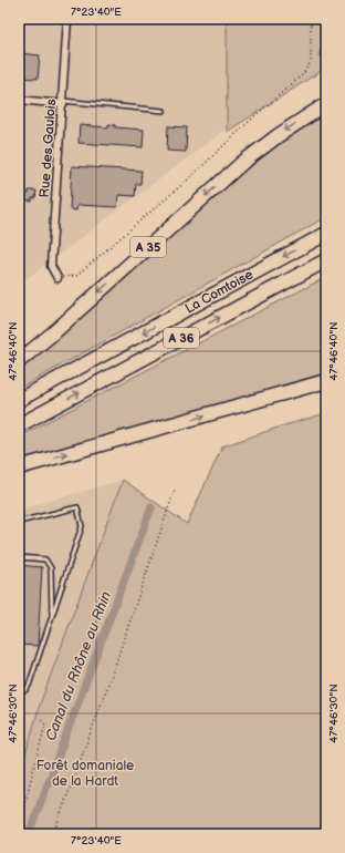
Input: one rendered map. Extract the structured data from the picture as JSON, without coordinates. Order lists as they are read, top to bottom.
{
  "streets": {
    "highway": ["A 35", "La Comtoise", "A 36"],
    "street": ["Rue des Gaulois"]
  },
  "water": ["Canal du Rhône au Rhin"],
  "parks": ["Forêt domaniale de la Hardt"],
  "coordinates": ["7°23'40\"E", "47°46'40\"N", "47°46'30\"N"]
}
